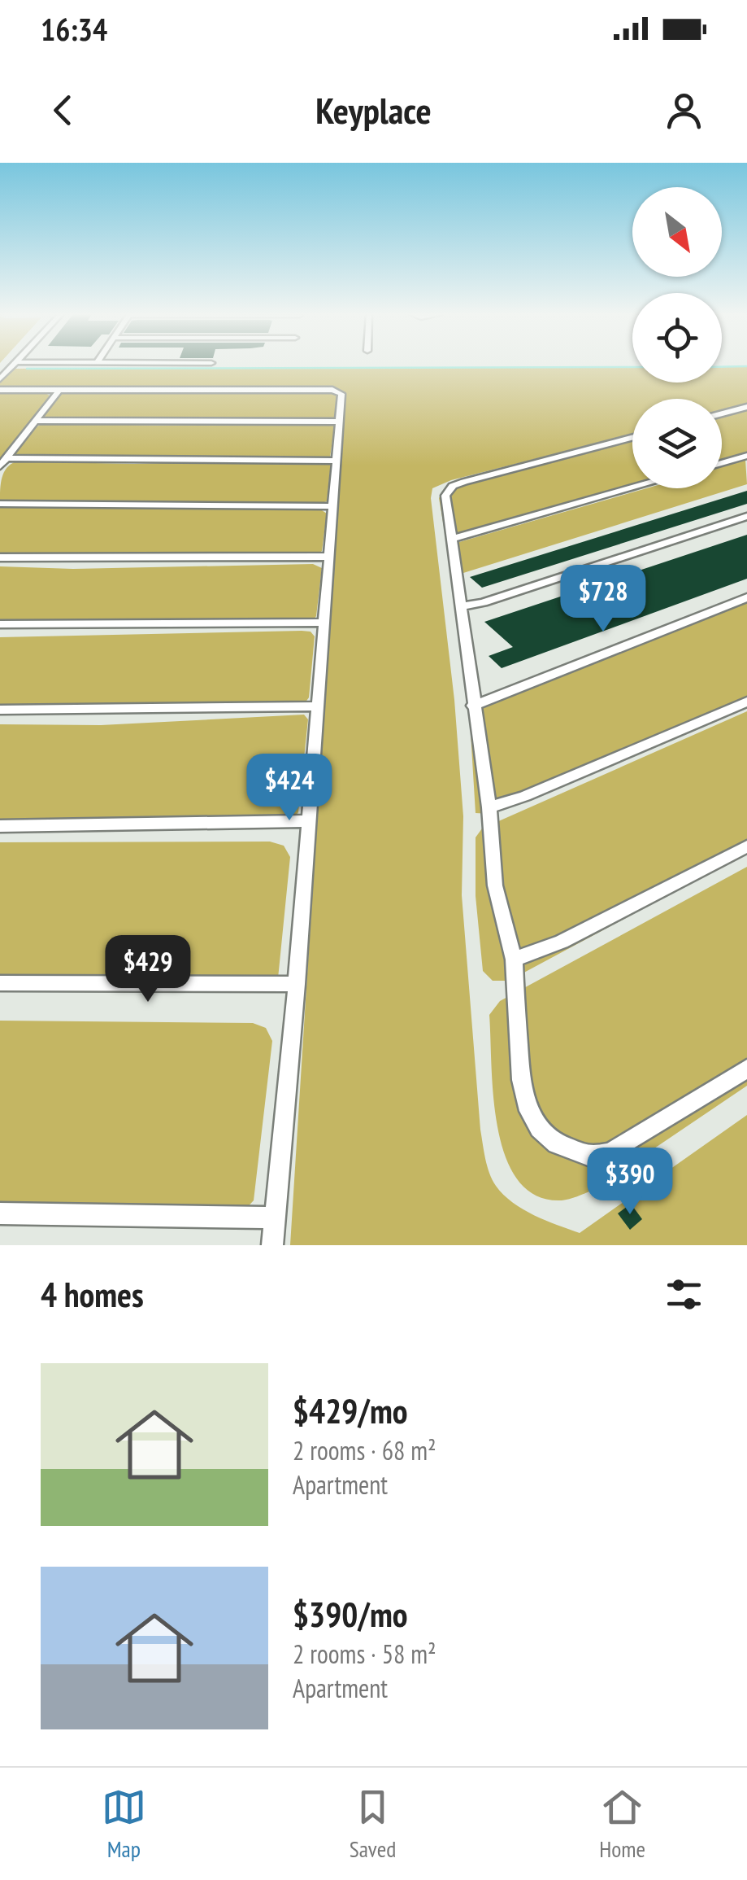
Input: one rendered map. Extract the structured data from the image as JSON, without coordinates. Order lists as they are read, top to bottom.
{
  "north": "bottom right",
  "page": {
    "status": "16:34",
    "header": "Keyplace",
    "price": [
      "$728",
      "$424",
      "$429",
      "$390"
    ],
    "heading": "4 homes",
    "list": [
      {
        "name": "$429/mo",
        "note": "2 rooms · 68 m² · Apartment"
      },
      {
        "name": "$390/mo",
        "note": "2 rooms · 58 m² · Apartment"
      }
    ],
    "tabs": ["Map", "Saved", "Home"]
  }
}
